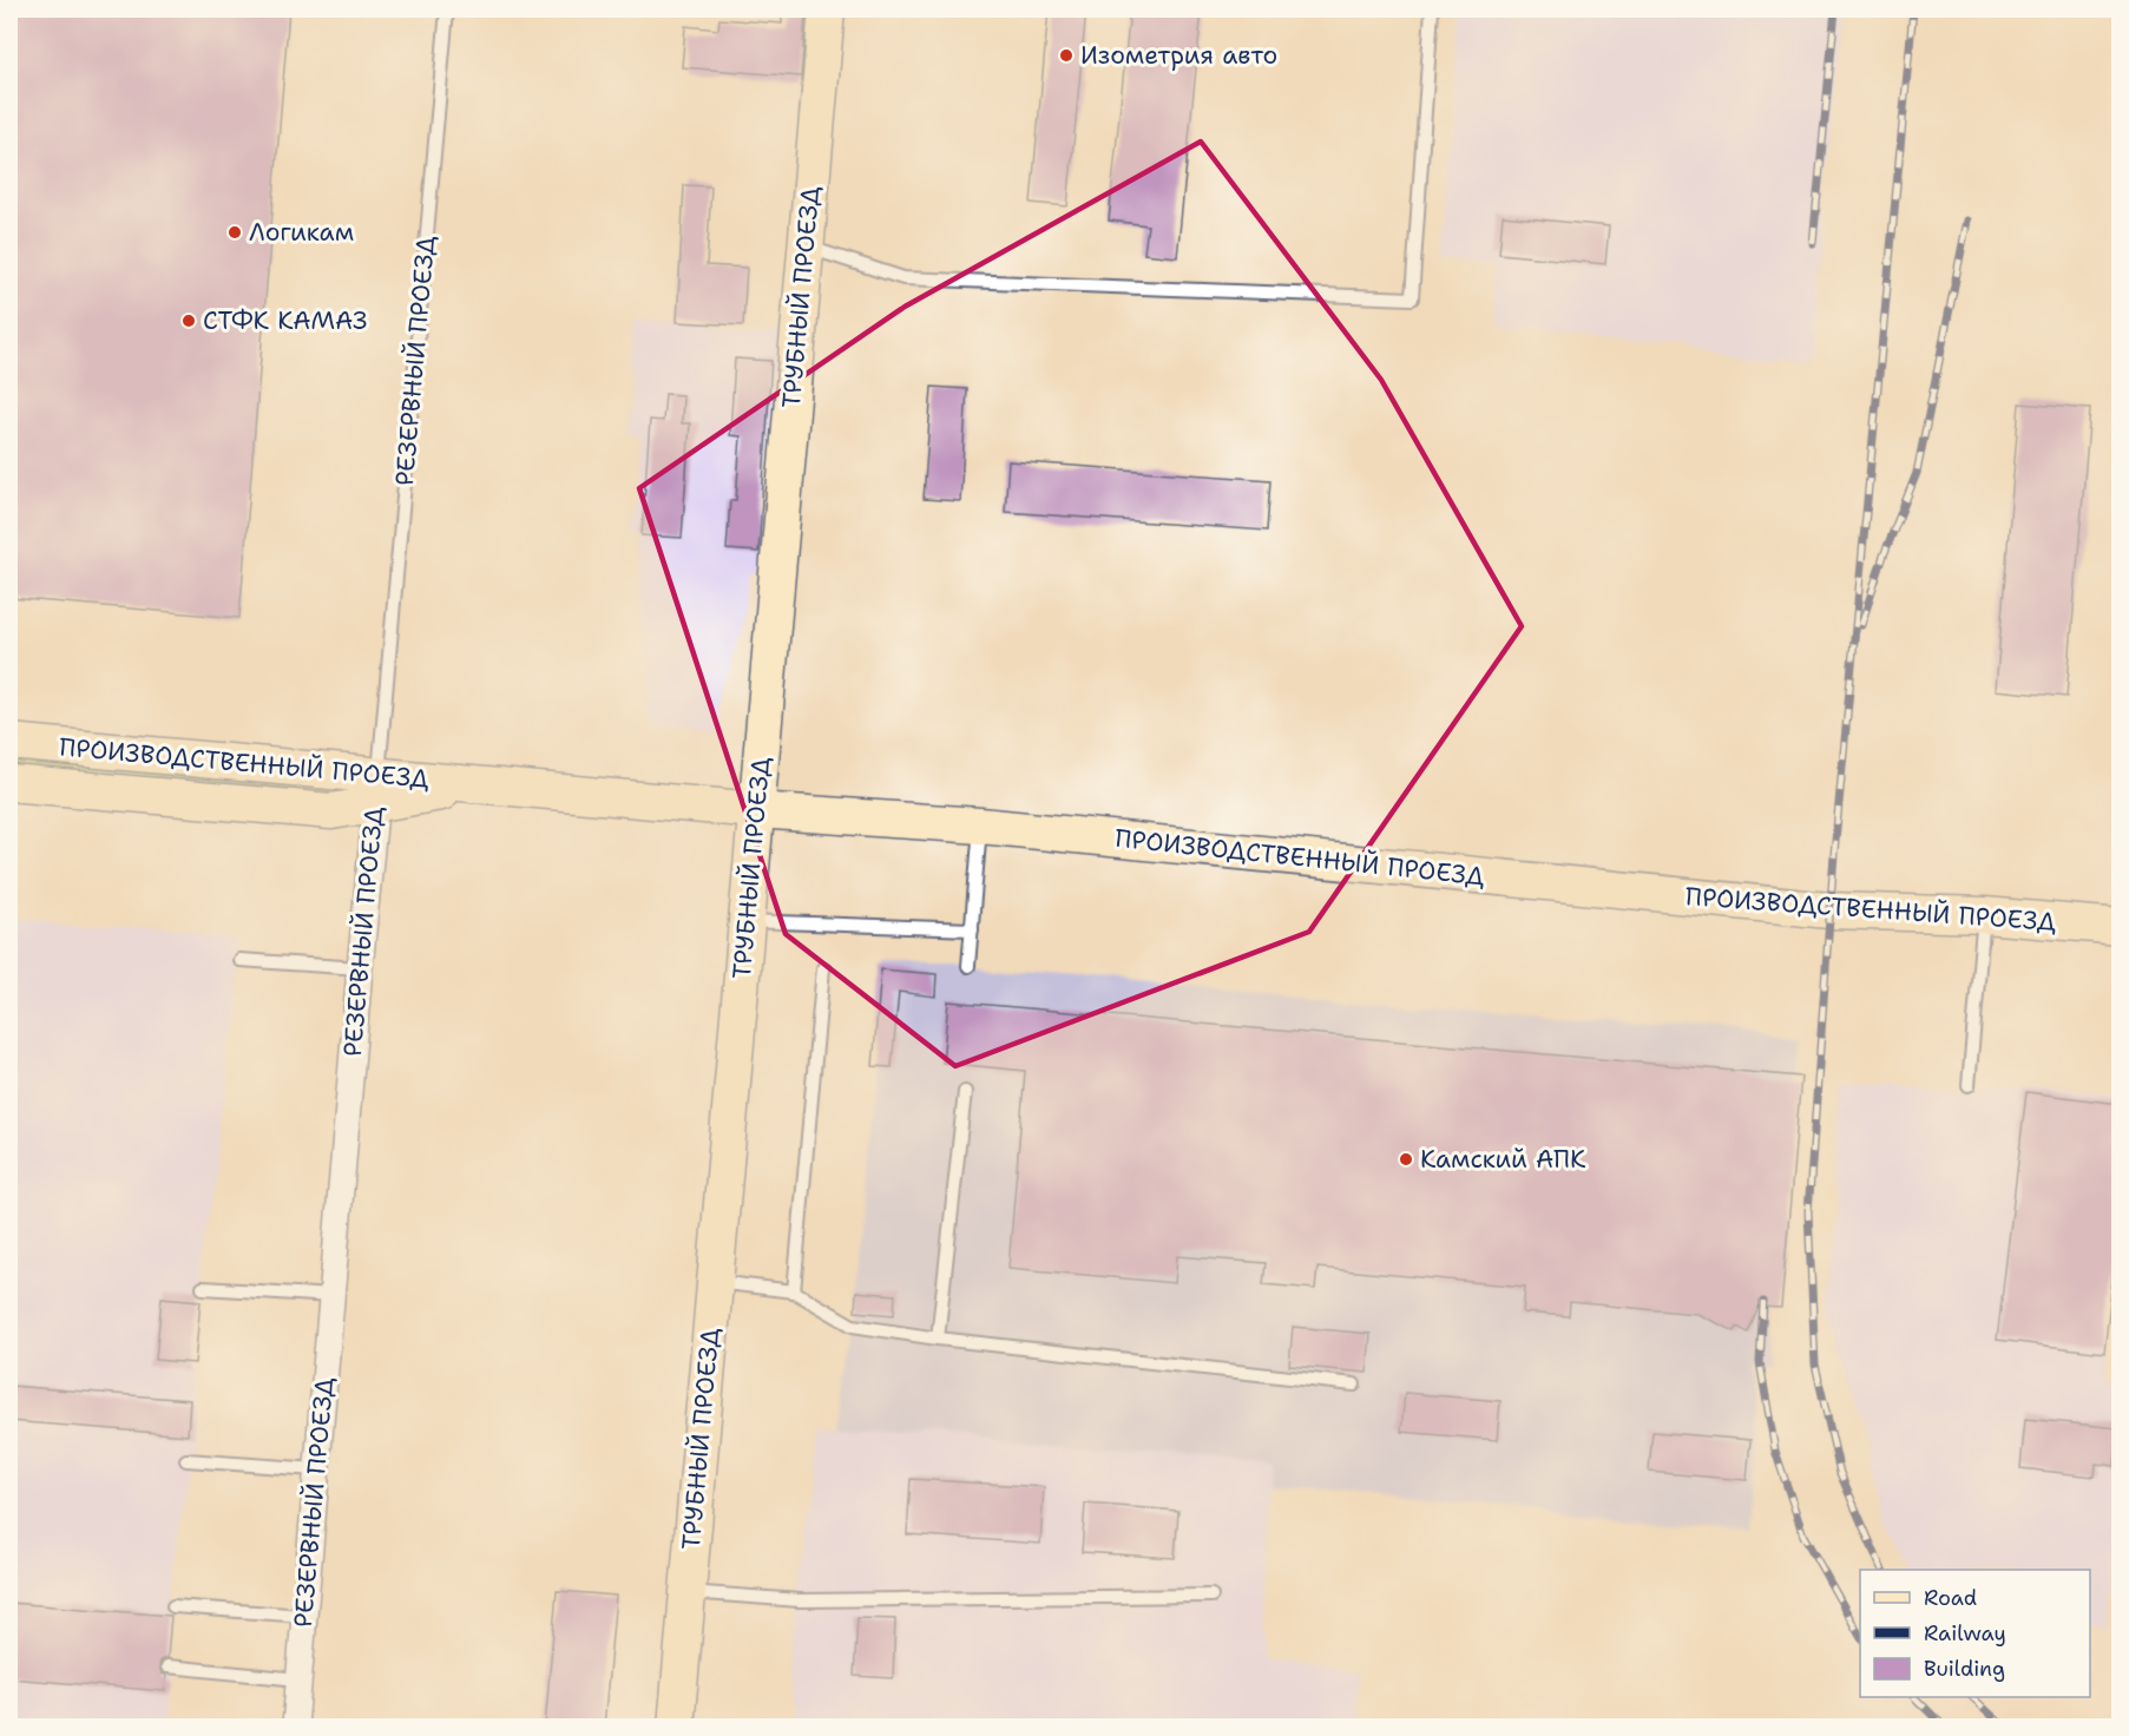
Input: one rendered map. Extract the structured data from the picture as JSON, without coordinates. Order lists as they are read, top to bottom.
{
  "streets": {
    "street": ["ТРУБНЫЙ ПРОЕЗД", "РЕЗЕРВНЫЙ ПРОЕЗД", "ПРОИЗВОДСТВЕННЫЙ ПРОЕЗД"]
  },
  "crossings": [
    ["ТРУБНЫЙ ПРОЕЗД", "ПРОИЗВОДСТВЕННЫЙ ПРОЕЗД"],
    ["РЕЗЕРВНЫЙ ПРОЕЗД", "ПРОИЗВОДСТВЕННЫЙ ПРОЕЗД"]
  ],
  "places": [
    "Изометрия авто",
    "Логикам",
    "СТФК КАМАЗ",
    "Камский АПК"
  ],
  "legend": ["Road", "Railway", "Building"]
}
